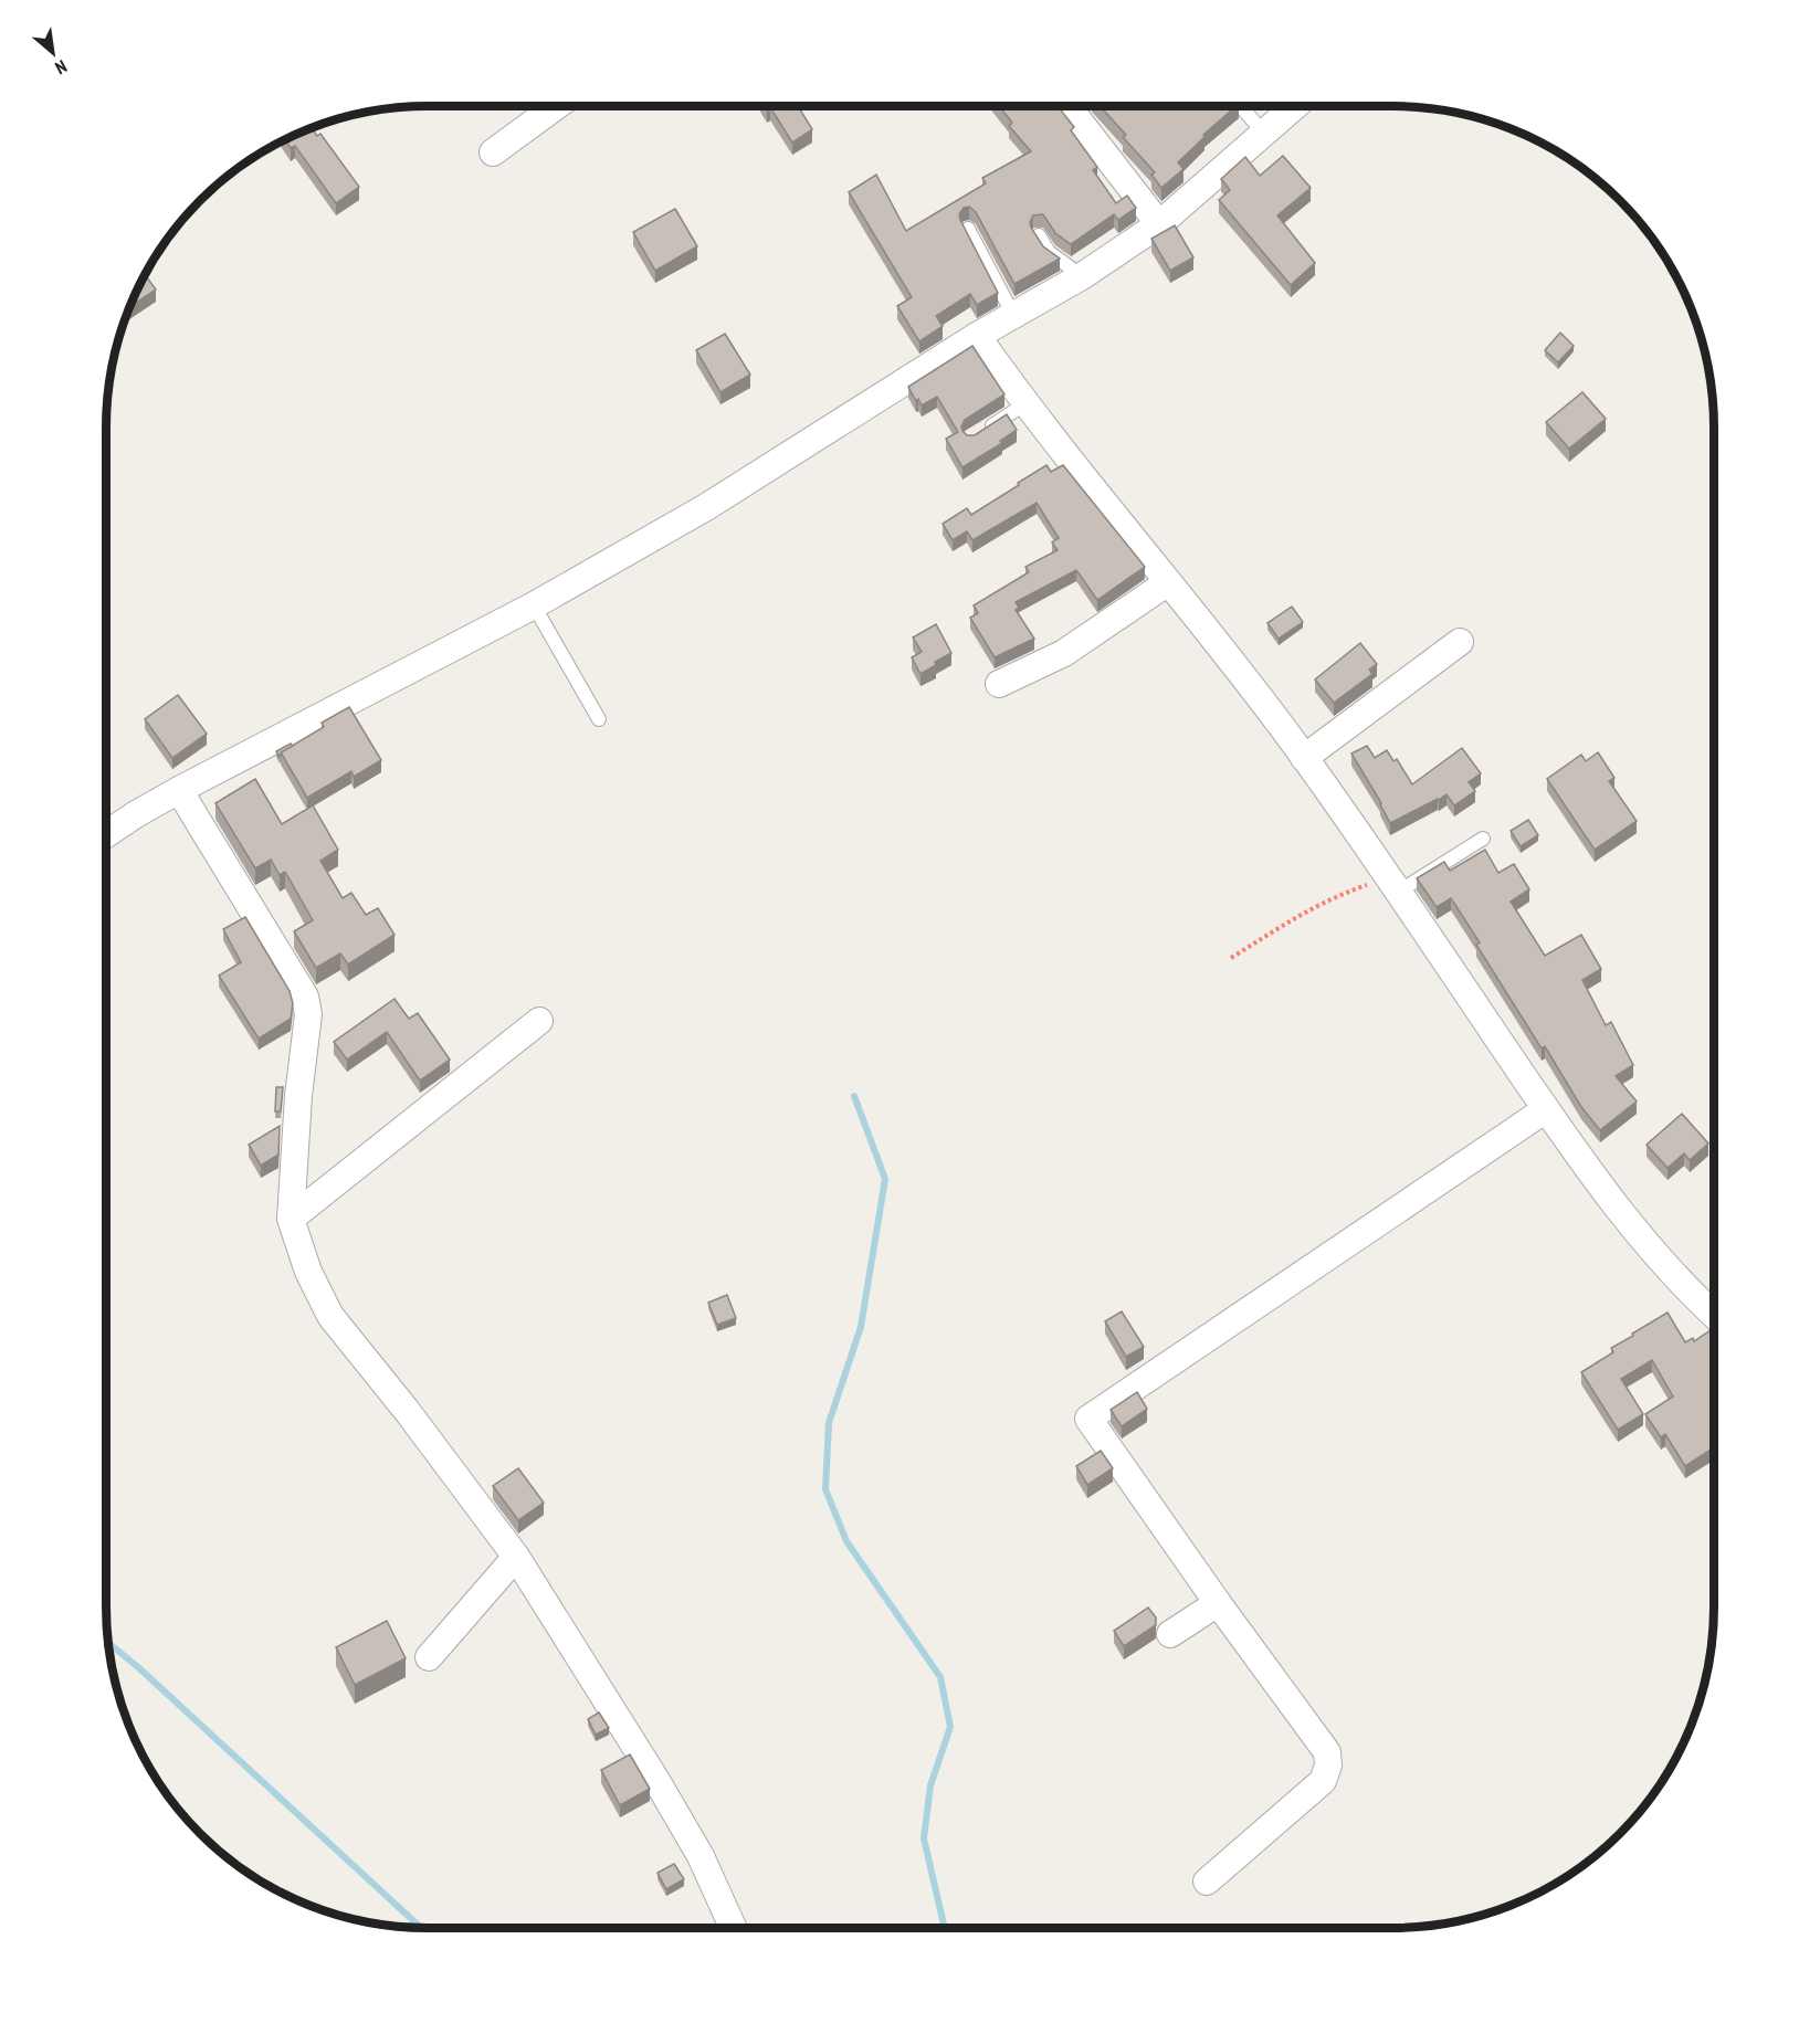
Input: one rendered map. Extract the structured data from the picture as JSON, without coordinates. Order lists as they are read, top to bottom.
{
  "north": "bottom right"
}
